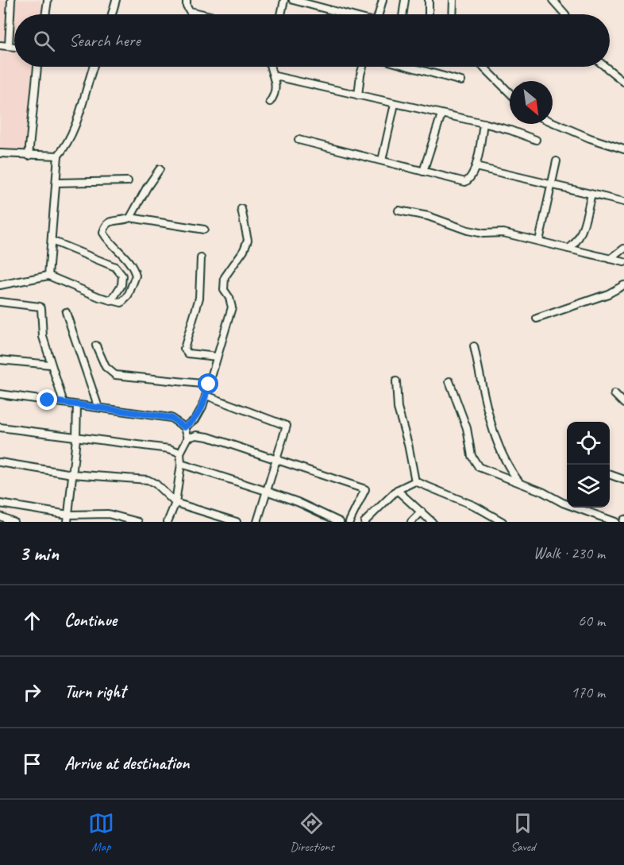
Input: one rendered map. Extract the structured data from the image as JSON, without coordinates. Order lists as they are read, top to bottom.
{
  "north": "bottom right",
  "page": {
    "search": "Search here",
    "heading": ["3 min", "Walk · 230 m"],
    "list": [
      ["Continue", "60 m"],
      ["Turn right", "170 m"],
      "Arrive at destination"
    ],
    "nav": ["Map", "Directions", "Saved"]
  }
}
